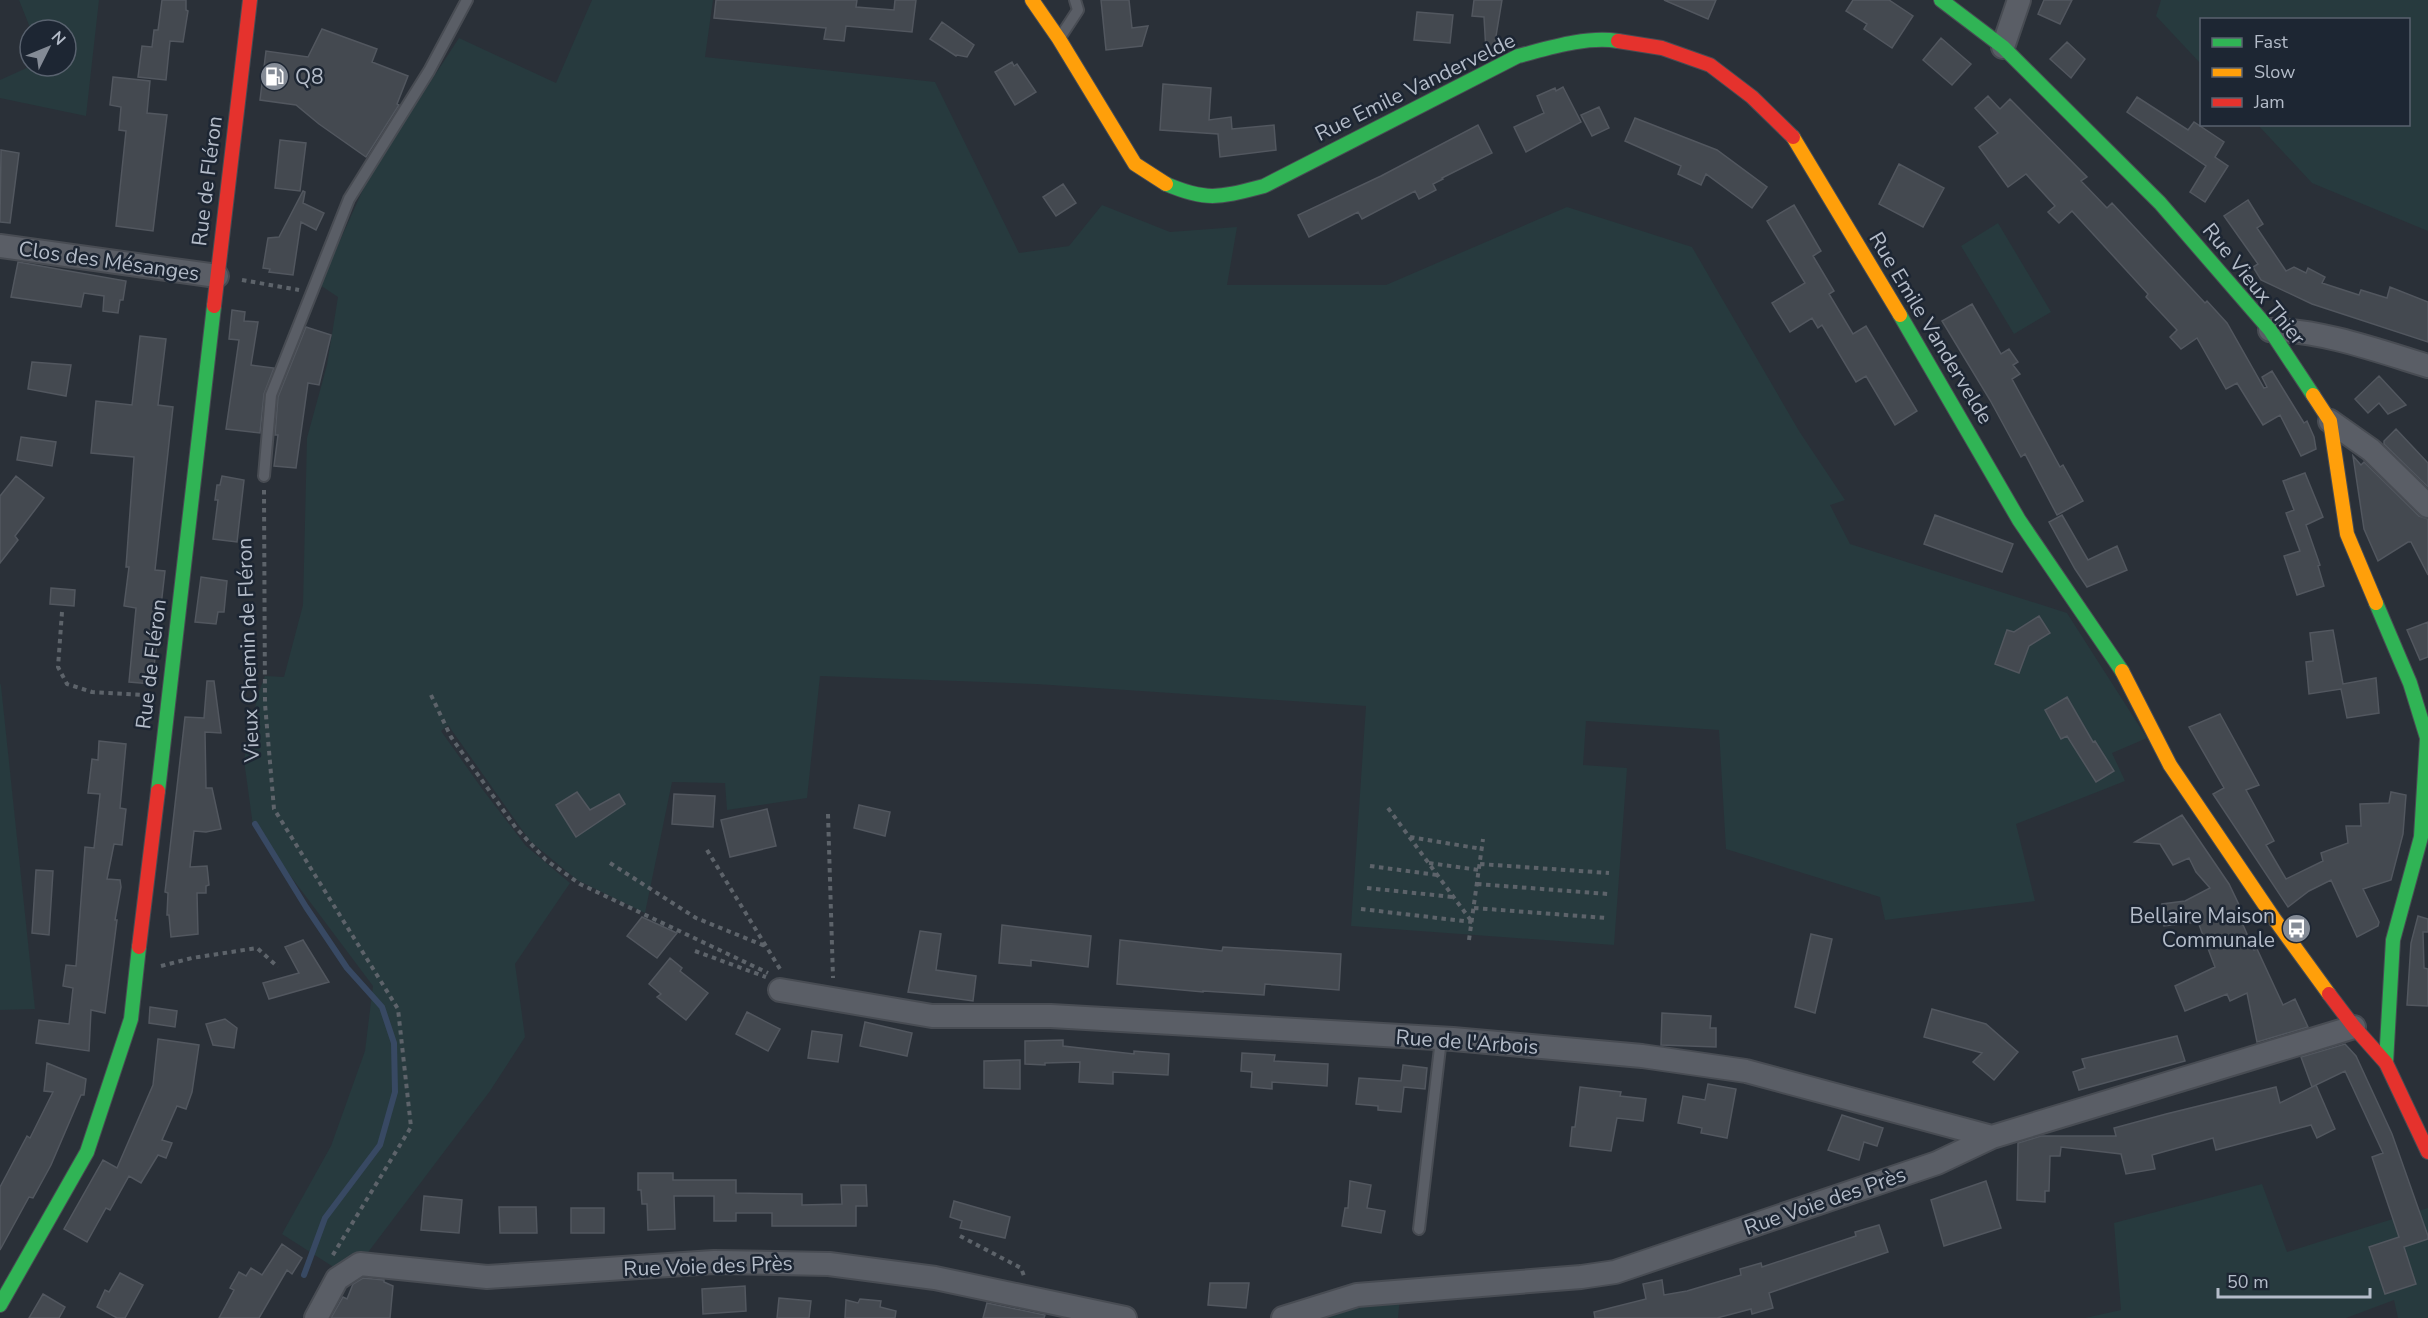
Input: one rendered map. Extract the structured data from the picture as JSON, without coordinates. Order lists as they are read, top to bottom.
{
  "streets": {
    "street": [
      "Rue Emile Vandervelde",
      "Rue de Fléron",
      "Clos des Mésanges",
      "Rue Vieux Thier",
      "Rue de l'Arbois",
      "Rue Voie des Près"
    ],
    "path": ["Vieux Chemin de Fléron"]
  },
  "crossings": [
    ["Rue Emile Vandervelde", "Rue Vieux Thier"],
    ["Rue Emile Vandervelde", "Rue Voie des Près"],
    ["Rue de Fléron", "Clos des Mésanges"],
    ["Rue de l'Arbois", "Rue Voie des Près"]
  ],
  "places": {
    "fuel station": ["Q8"],
    "bus stop": ["Bellaire Maison Communale"]
  },
  "legend": ["Fast", "Slow", "Jam"],
  "scale_bar": "50 m",
  "north": "top right"
}
